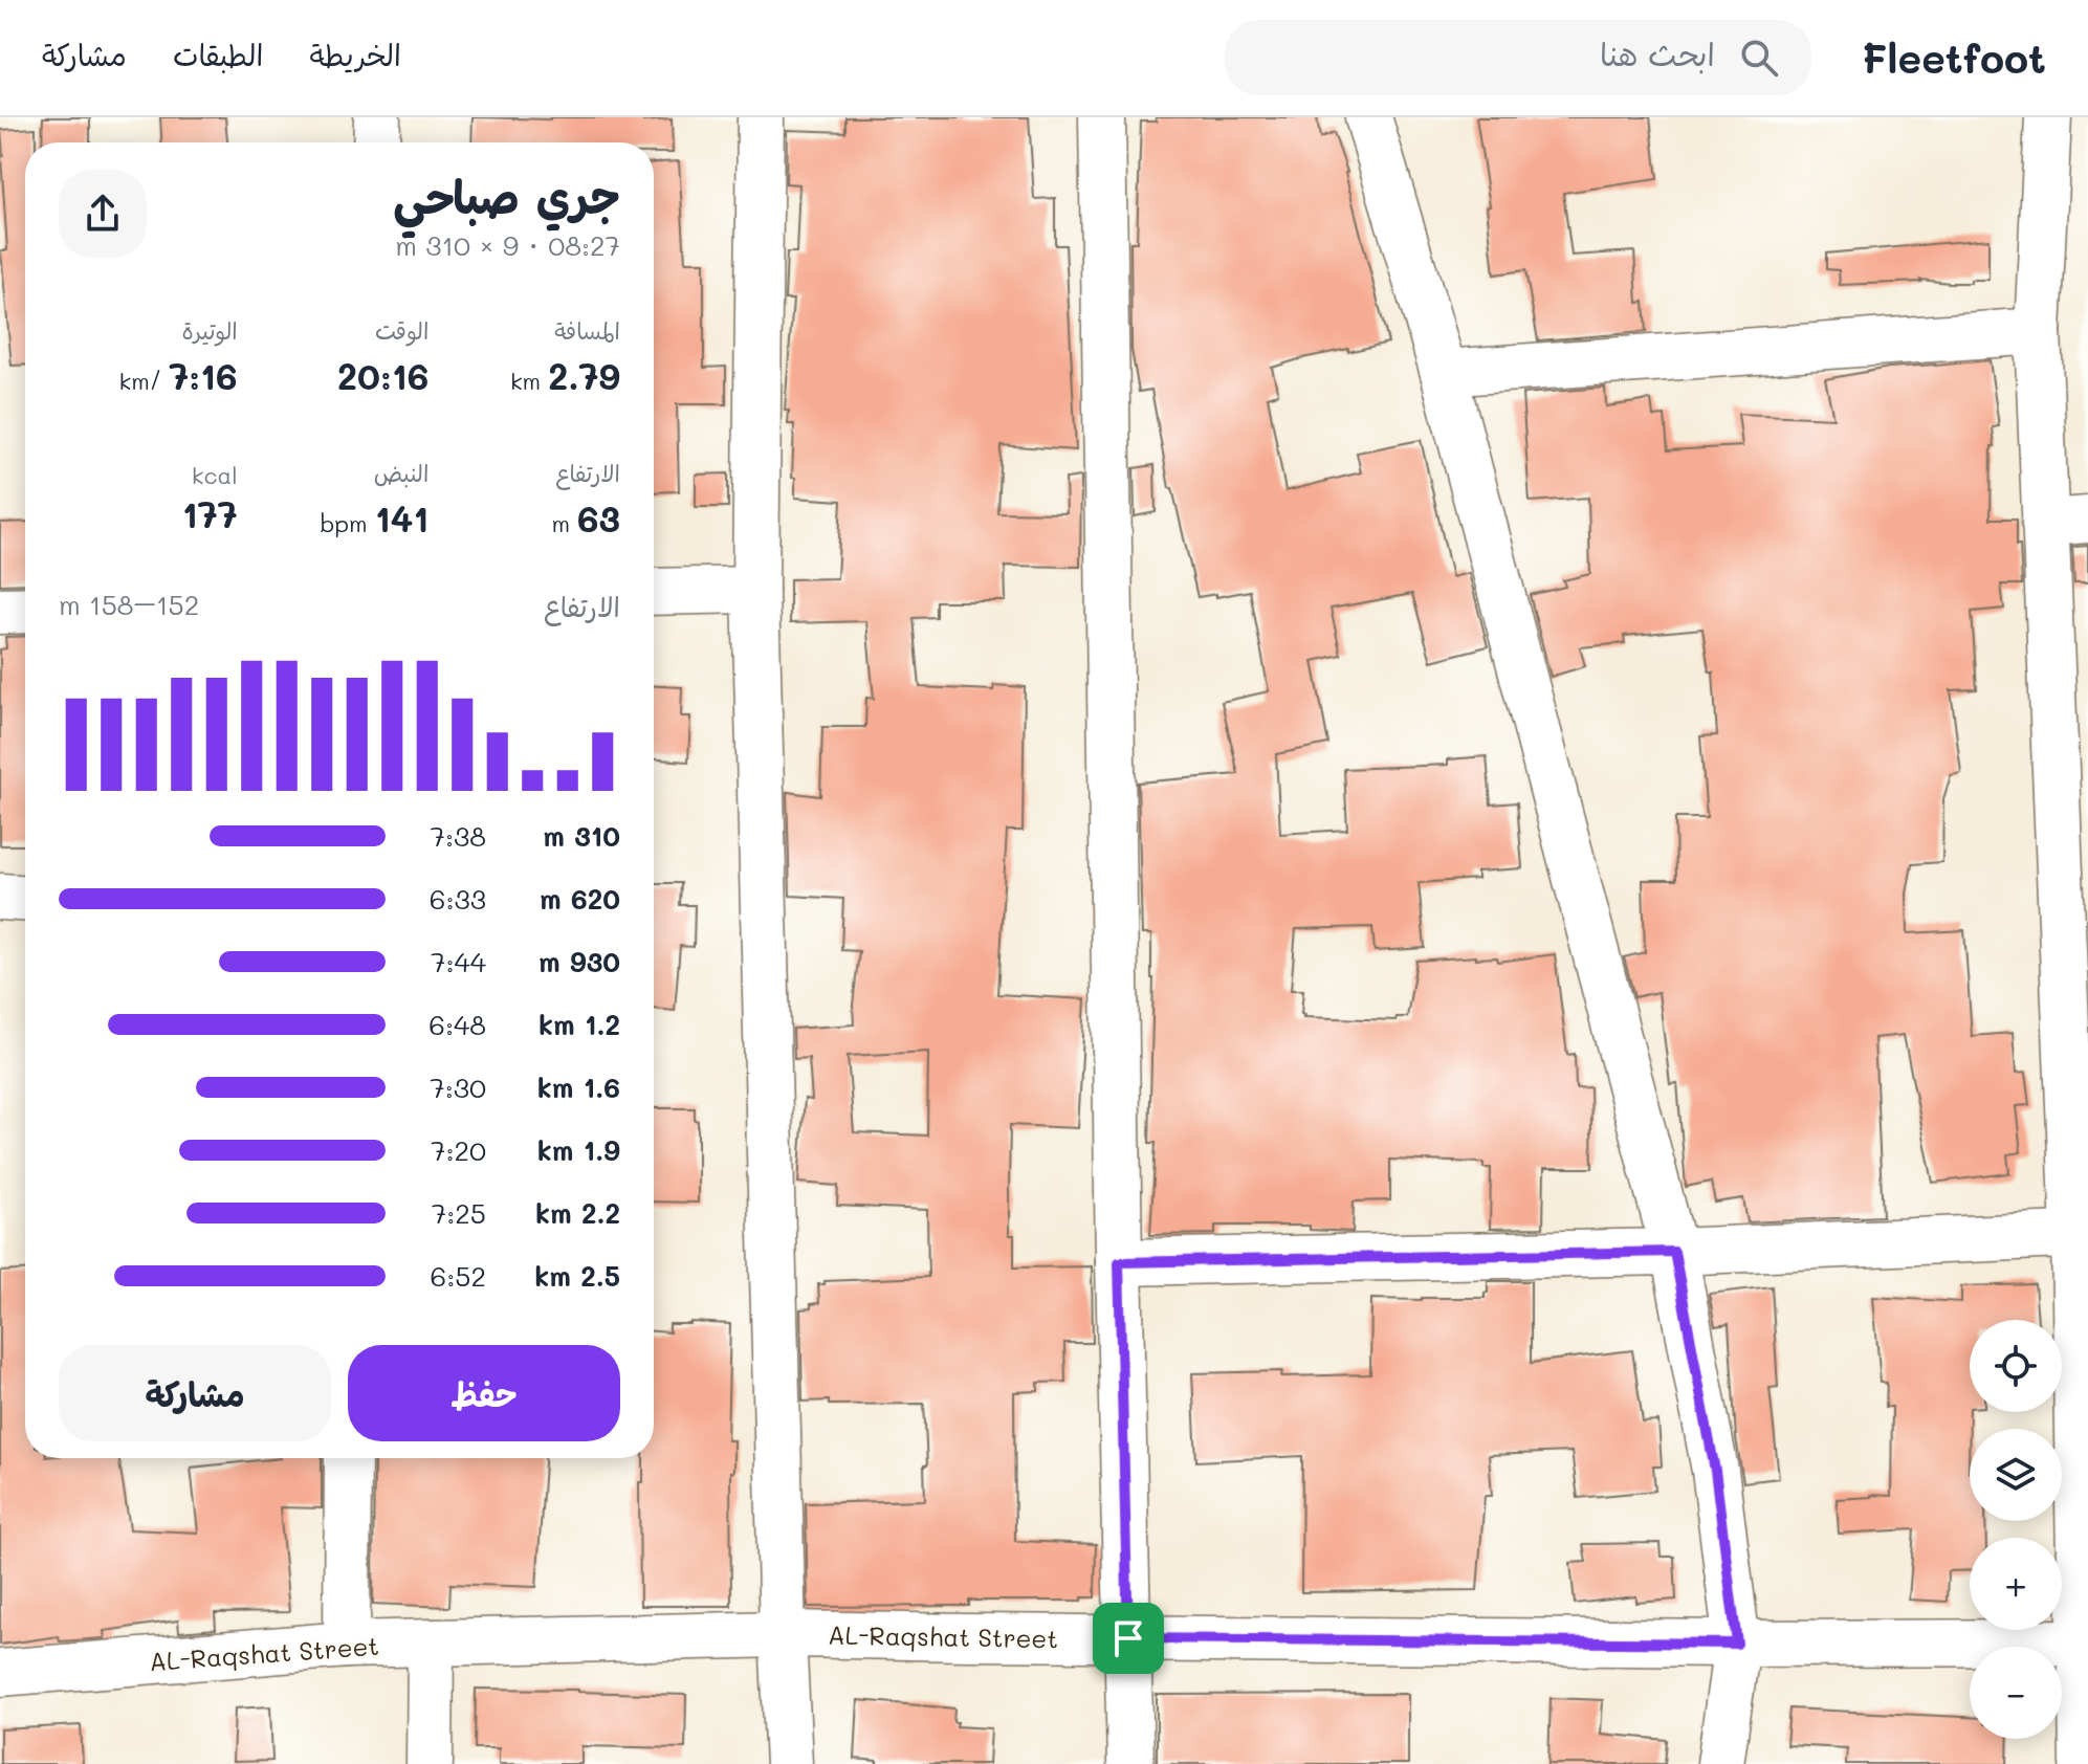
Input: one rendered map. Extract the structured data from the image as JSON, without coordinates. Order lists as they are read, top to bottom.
{
  "streets": {
    "street": ["AL-Raqshat Street"]
  },
  "page": {
    "header": "Fleetfoot",
    "search": "ابحث هنا",
    "nav": ["الخريطة", "الطبقات", "مشاركة"],
    "heading": ["جري صباحي", "08:27 · 9 × 310 m"],
    "stats": [
      ["المسافة", "2.79 km"],
      ["الوقت", "20:16"],
      ["الوتيرة", "7:16 /km"],
      ["الارتفاع", "63 m"],
      ["النبض", "141 bpm"],
      ["kcal", "177"]
    ],
    "chart": ["الارتفاع", "152–158 m"],
    "list": [
      {
        "name": "310 m",
        "note": "7:38"
      },
      {
        "name": "620 m",
        "note": "6:33"
      },
      {
        "name": "930 m",
        "note": "7:44"
      },
      {
        "name": "1.2 km",
        "note": "6:48"
      },
      {
        "name": "1.6 km",
        "note": "7:30"
      },
      {
        "name": "1.9 km",
        "note": "7:20"
      },
      {
        "name": "2.2 km",
        "note": "7:25"
      },
      {
        "name": "2.5 km",
        "note": "6:52"
      }
    ],
    "map_buttons": ["+", "−"],
    "buttons": ["حفظ", "مشاركة"]
  }
}
